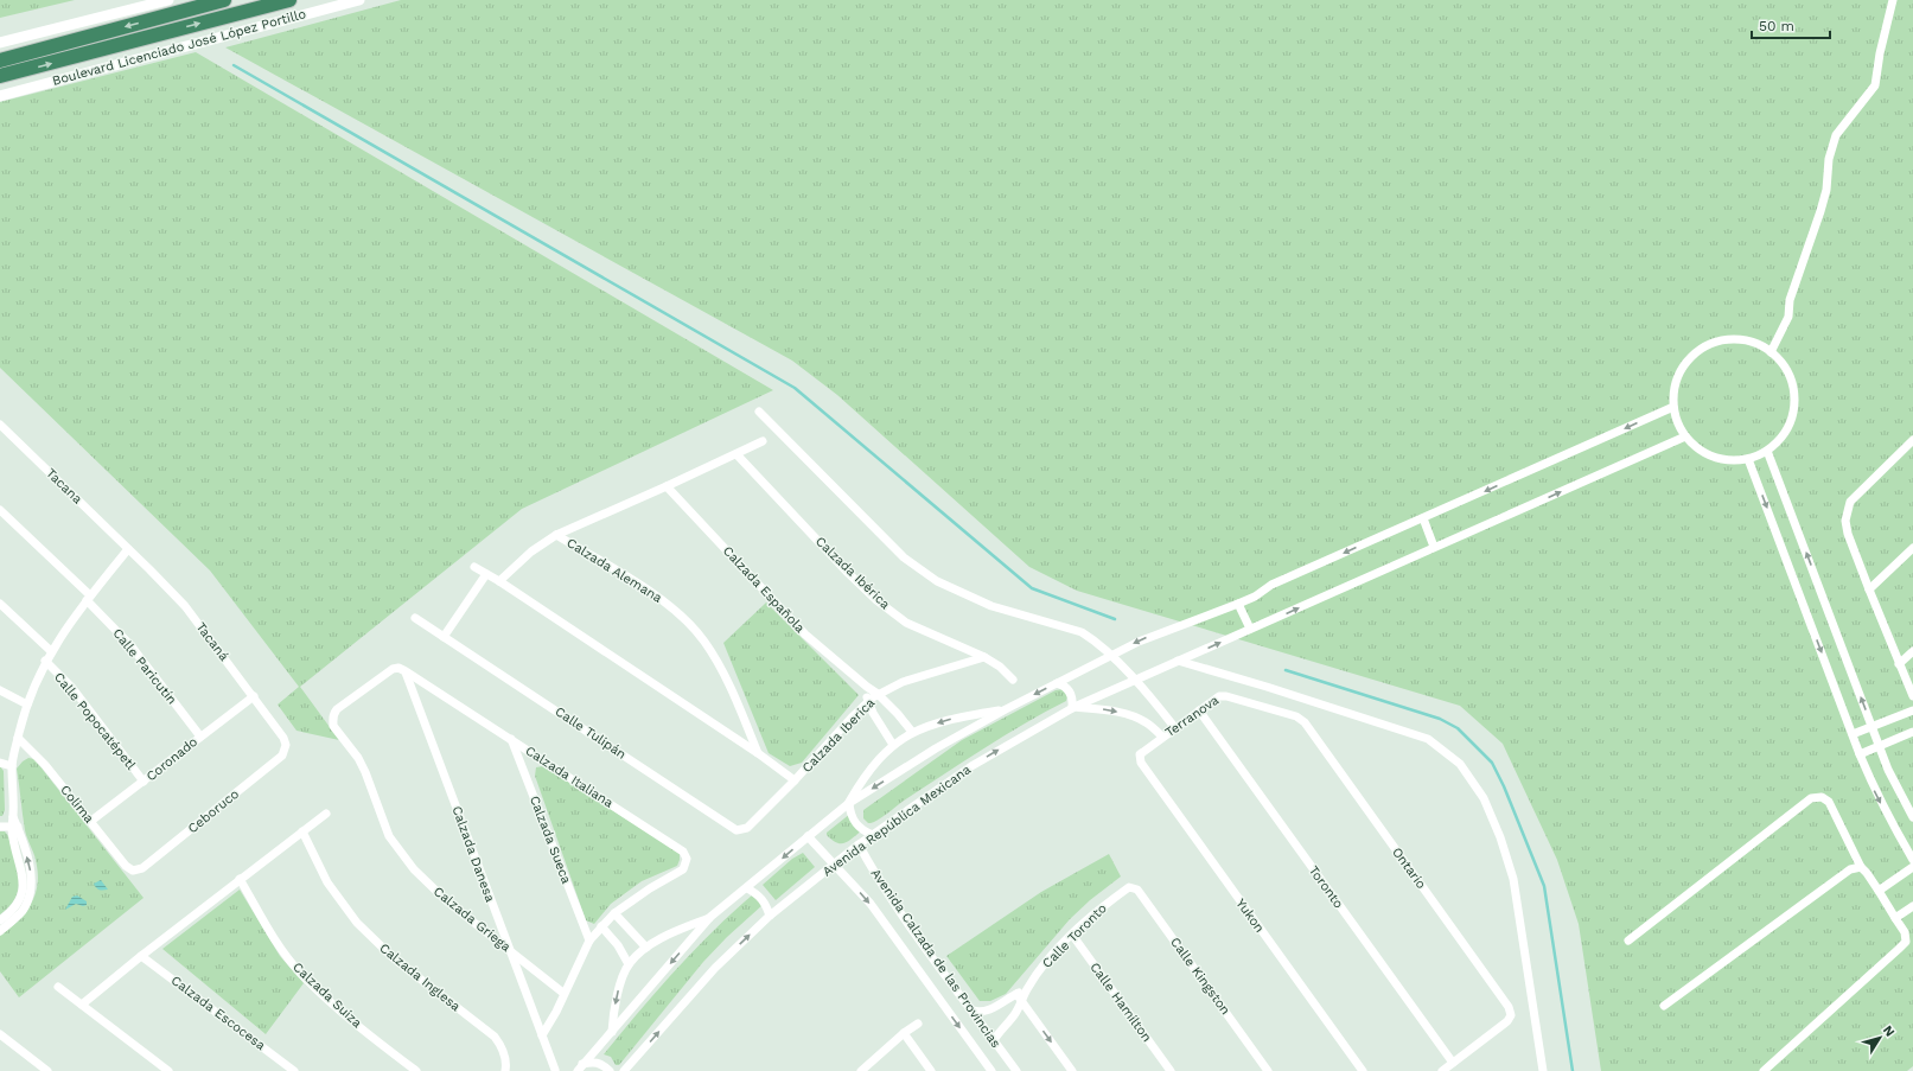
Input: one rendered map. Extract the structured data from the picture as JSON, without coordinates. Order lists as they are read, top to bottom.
{
  "streets": {
    "highway": ["Boulevard Licenciado José López Portillo"],
    "street": [
      "Tacana",
      "Calzada Alemana",
      "Calzada Ibérica",
      "Calzada Española",
      "Tacaná",
      "Calle Paricutín",
      "Terranova",
      "Calle Popocatépetl",
      "Calle Tulipán",
      "Calzada Iberica",
      "Coronado",
      "Calzada Italiana",
      "Colima",
      "Ceboruco",
      "Avenida República Mexicana",
      "Calzada Sueca",
      "Calzada Danesa",
      "Ontario",
      "Toronto",
      "Yukon",
      "Calzada Griega",
      "Calle Toronto",
      "Avenida Calzada de las Provincias",
      "Calle Kingston",
      "Calzada Inglesa",
      "Calzada Suiza",
      "Calle Hamilton",
      "Calzada Escocesa"
    ]
  },
  "crossings": [
    ["Tacana", "Tacaná"],
    ["Calzada Ibérica", "Calzada Iberica"],
    ["Calzada Española", "Calzada Iberica"],
    ["Tacaná", "Coronado"],
    ["Tacaná", "Ceboruco"],
    ["Calle Paricutín", "Coronado"],
    ["Terranova", "Ontario"],
    ["Terranova", "Toronto"],
    ["Terranova", "Yukon"],
    ["Calle Popocatépetl", "Coronado"],
    ["Calle Tulipán", "Calzada Iberica"],
    ["Coronado", "Colima"],
    ["Calzada Italiana", "Calzada Sueca"],
    ["Calzada Italiana", "Calzada Danesa"],
    ["Calzada Italiana", "Calzada Griega"],
    ["Colima", "Ceboruco"],
    ["Avenida República Mexicana", "Avenida Calzada de las Provincias"],
    ["Calzada Danesa", "Calzada Griega"],
    ["Ontario", "Toronto"],
    ["Calle Toronto", "Avenida Calzada de las Provincias"],
    ["Calle Toronto", "Calle Kingston"],
    ["Calle Toronto", "Calle Hamilton"]
  ],
  "scale_bar": "50 m",
  "north": "top right"
}
